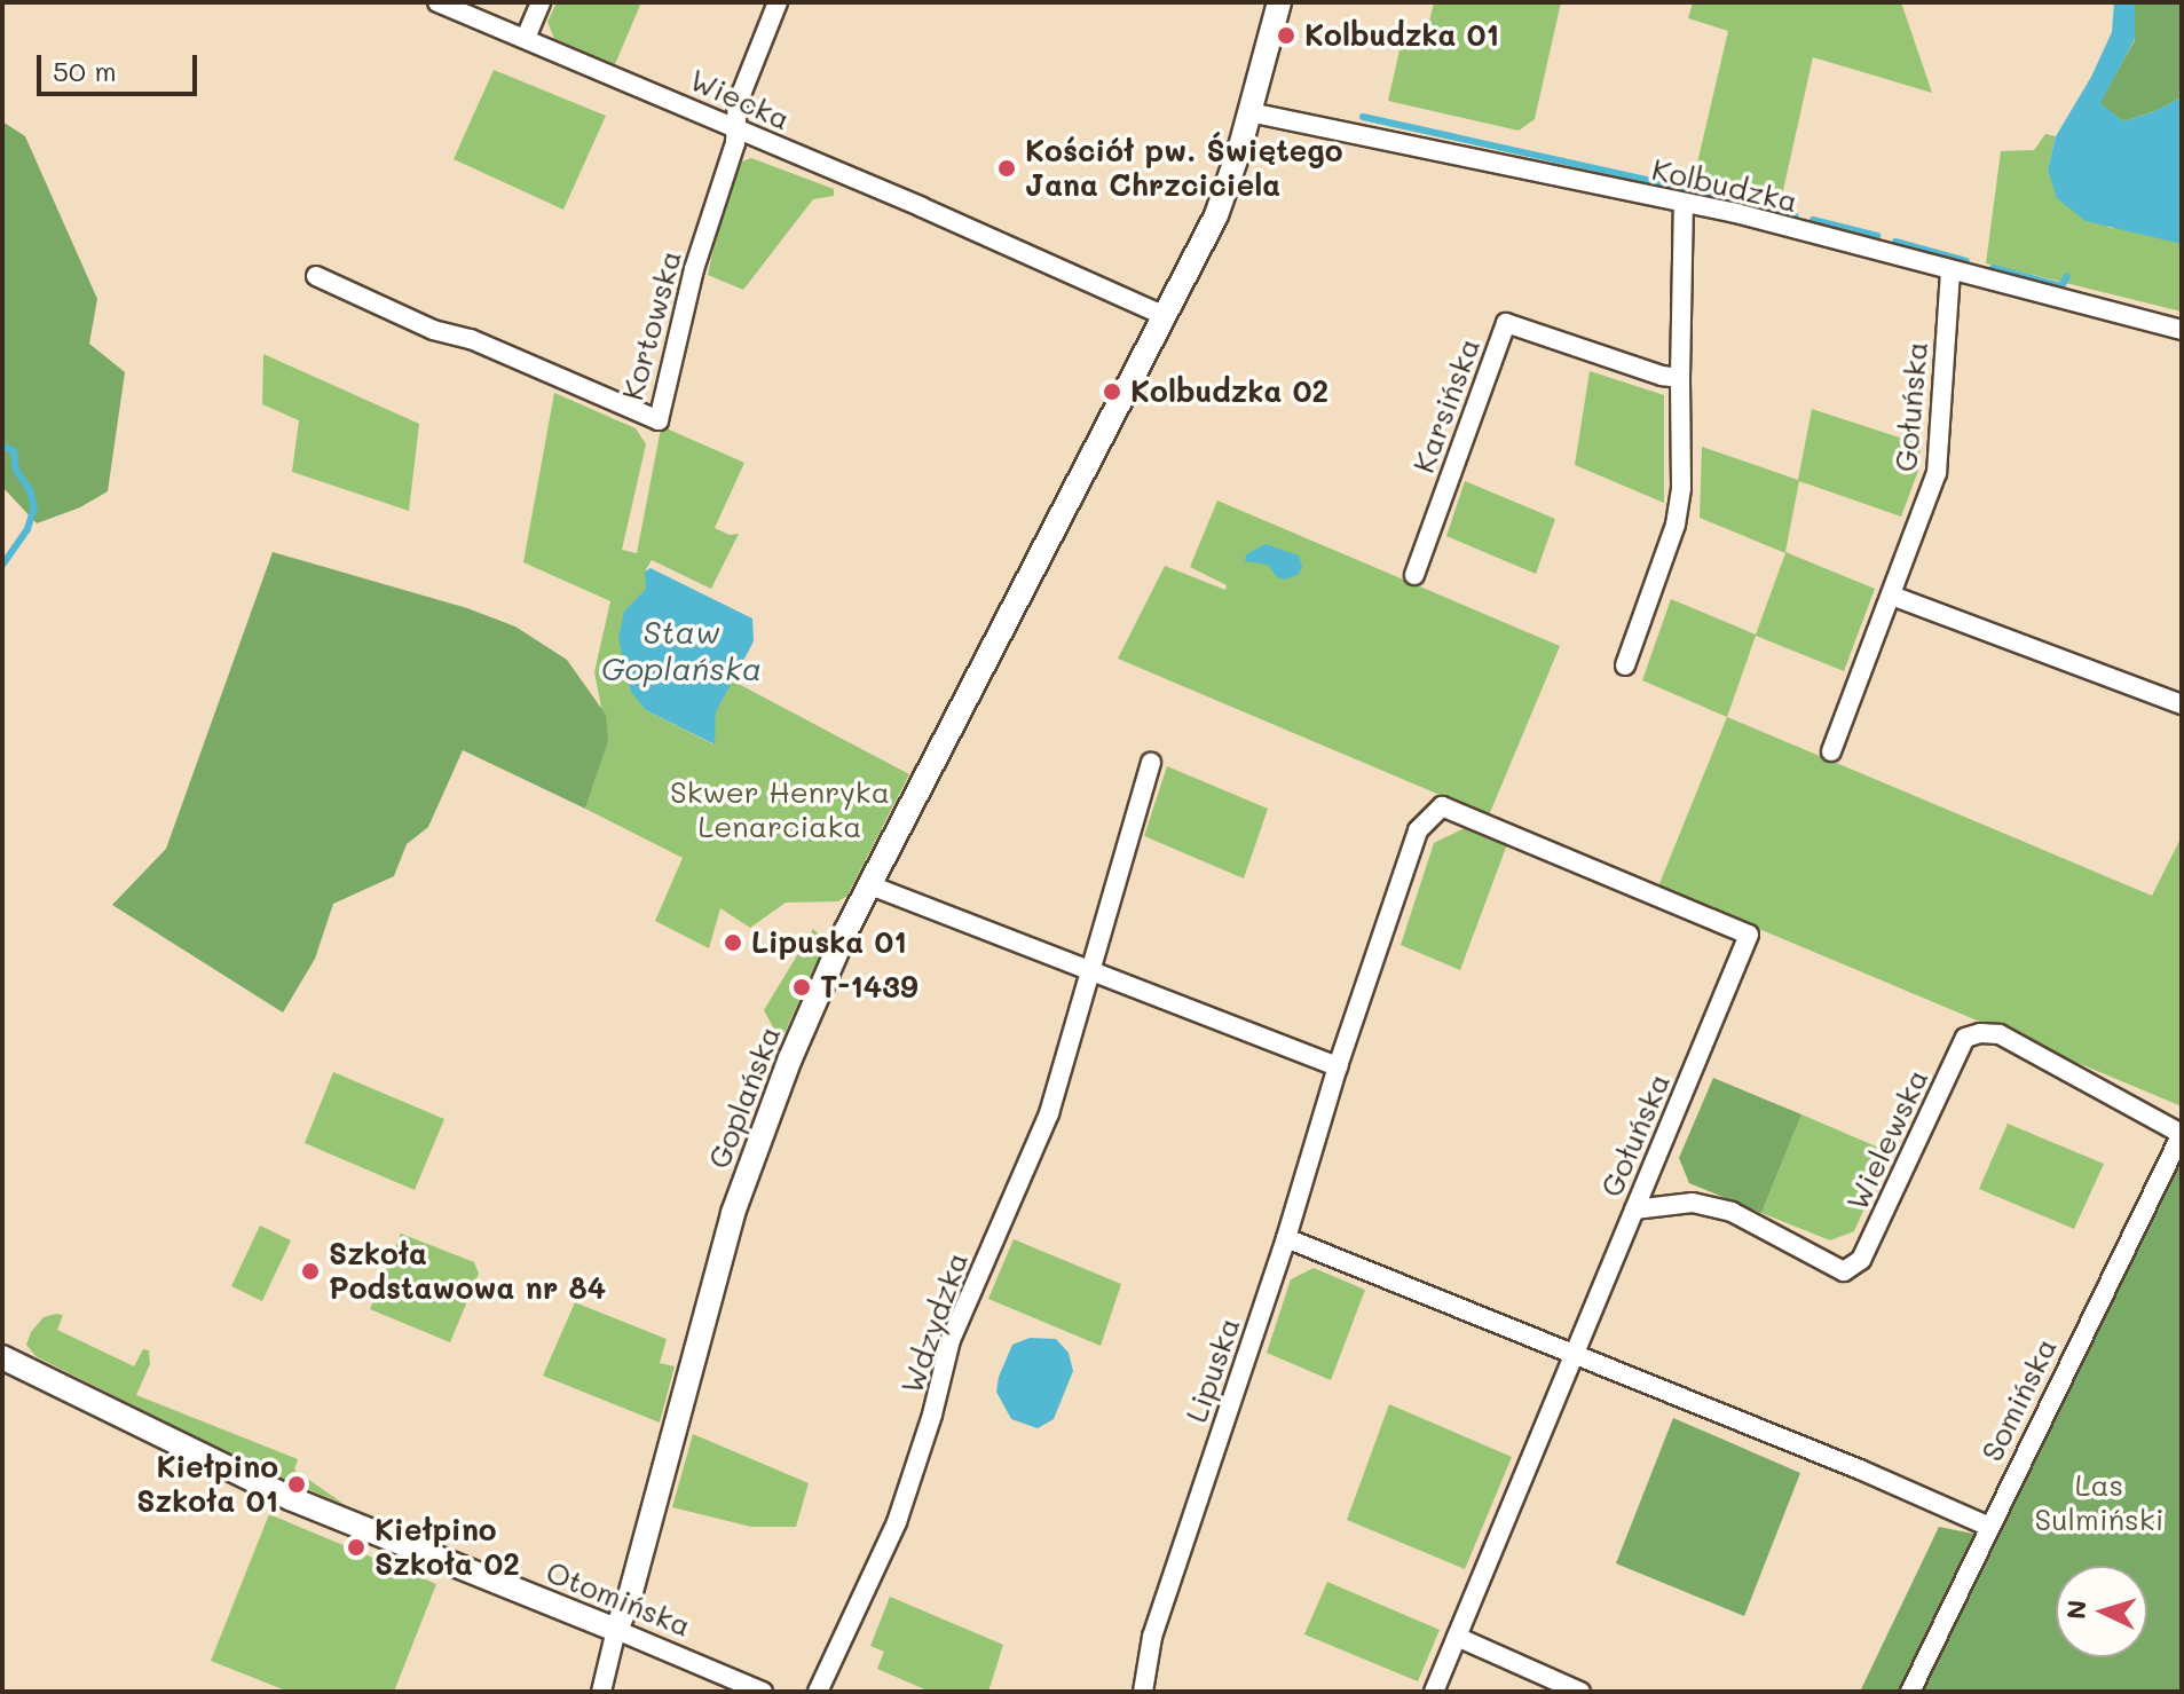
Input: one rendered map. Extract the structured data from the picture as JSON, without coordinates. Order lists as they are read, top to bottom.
{
  "streets": {
    "street": [
      "Wiecka",
      "Kolbudzka",
      "Kortowska",
      "Karsińska",
      "Gołuńska",
      "Goplańska",
      "Wielewska",
      "Wdzydzka",
      "Lipuska",
      "Somińska",
      "Otomińska"
    ]
  },
  "crossings": [
    ["Wiecka", "Kortowska"],
    ["Wiecka", "Goplańska"],
    ["Kolbudzka", "Gołuńska"],
    ["Kolbudzka", "Goplańska"],
    ["Gołuńska", "Wielewska"],
    ["Gołuńska", "Lipuska"],
    ["Goplańska", "Otomińska"],
    ["Wielewska", "Somińska"]
  ],
  "water": ["Staw Goplańska"],
  "parks": ["Skwer Henryka Lenarciaka", "Las Sulmiński"],
  "places": [
    "Kolbudzka 01",
    "Kościół pw. Świętego Jana Chrzciciela",
    "Kolbudzka 02",
    "Lipuska 01",
    "T-1439",
    "Szkoła Podstawowa nr 84",
    "Kiełpino Szkoła 01",
    "Kiełpino Szkoła 02"
  ],
  "scale_bar": "50 m",
  "north": "left"
}
